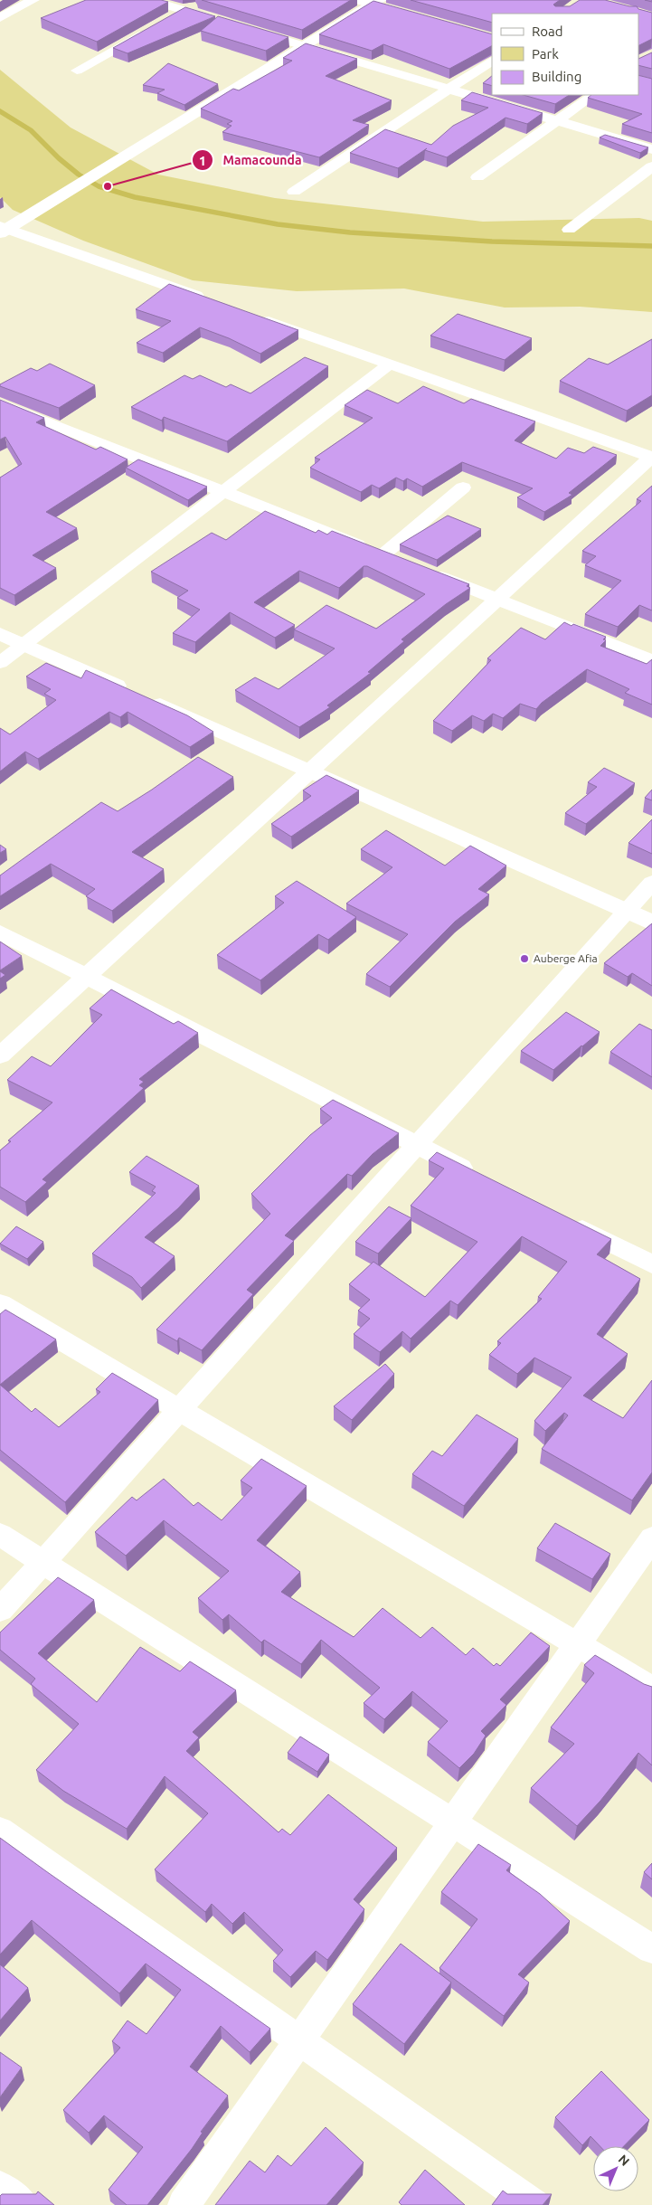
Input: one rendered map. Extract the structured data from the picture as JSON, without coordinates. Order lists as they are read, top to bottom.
{
  "places": ["Mamacounda", "Auberge Afia"],
  "legend": ["Road", "Park", "Building"],
  "north": "top right"
}
